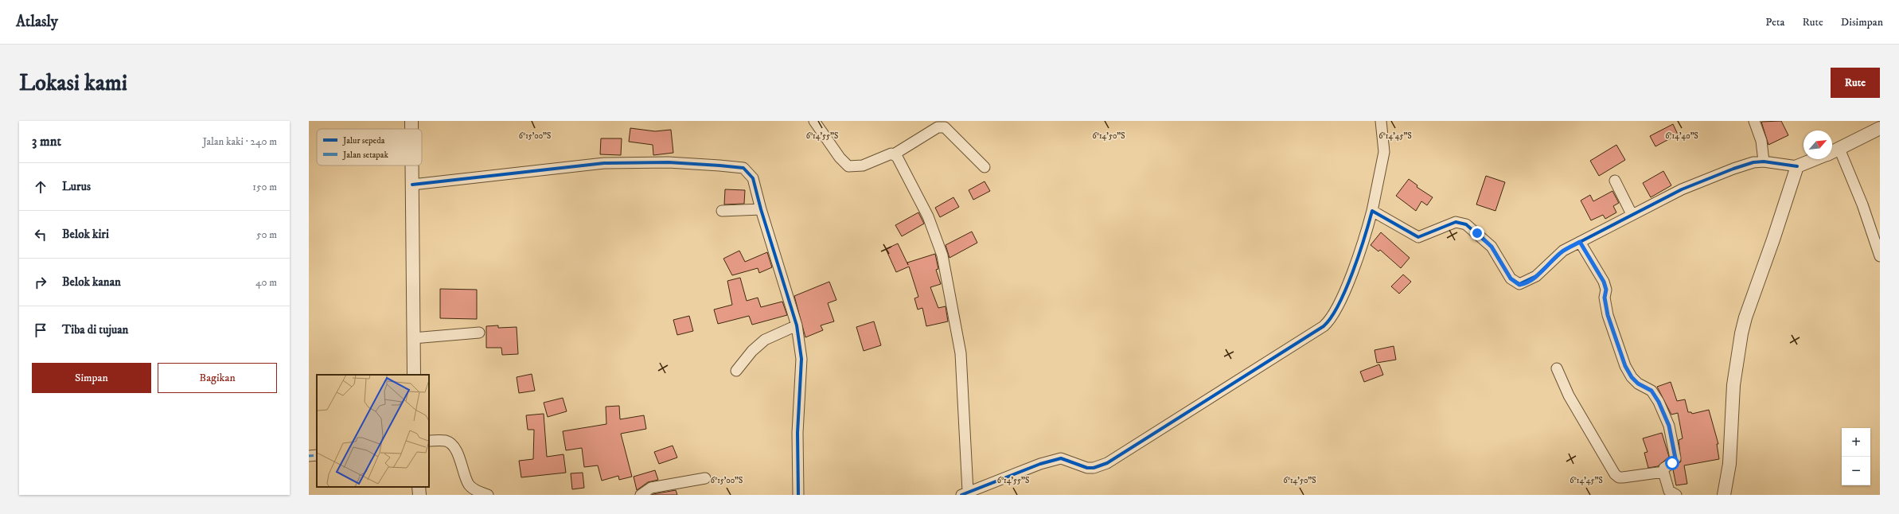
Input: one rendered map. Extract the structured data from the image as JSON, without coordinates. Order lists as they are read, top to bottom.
{
  "legend": ["Jalur sepeda", "Jalan setapak"],
  "north": "top right",
  "page": {
    "header": "Atlasly",
    "nav": ["Peta", "Rute", "Disimpan"],
    "buttons": [
      "Rute",
      ["Simpan", "Bagikan"]
    ],
    "title": "Lokasi kami",
    "heading": ["3 mnt", "Jalan kaki · 240 m"],
    "list": [
      ["Lurus", "150 m"],
      ["Belok kiri", "50 m"],
      ["Belok kanan", "40 m"],
      "Tiba di tujuan"
    ],
    "map_buttons": ["+", "−"]
  },
  "coordinates": [
    "6°15'00\"S",
    "6°14'55\"S",
    "6°14'50\"S",
    "6°14'45\"S",
    "6°14'40\"S"
  ]
}
